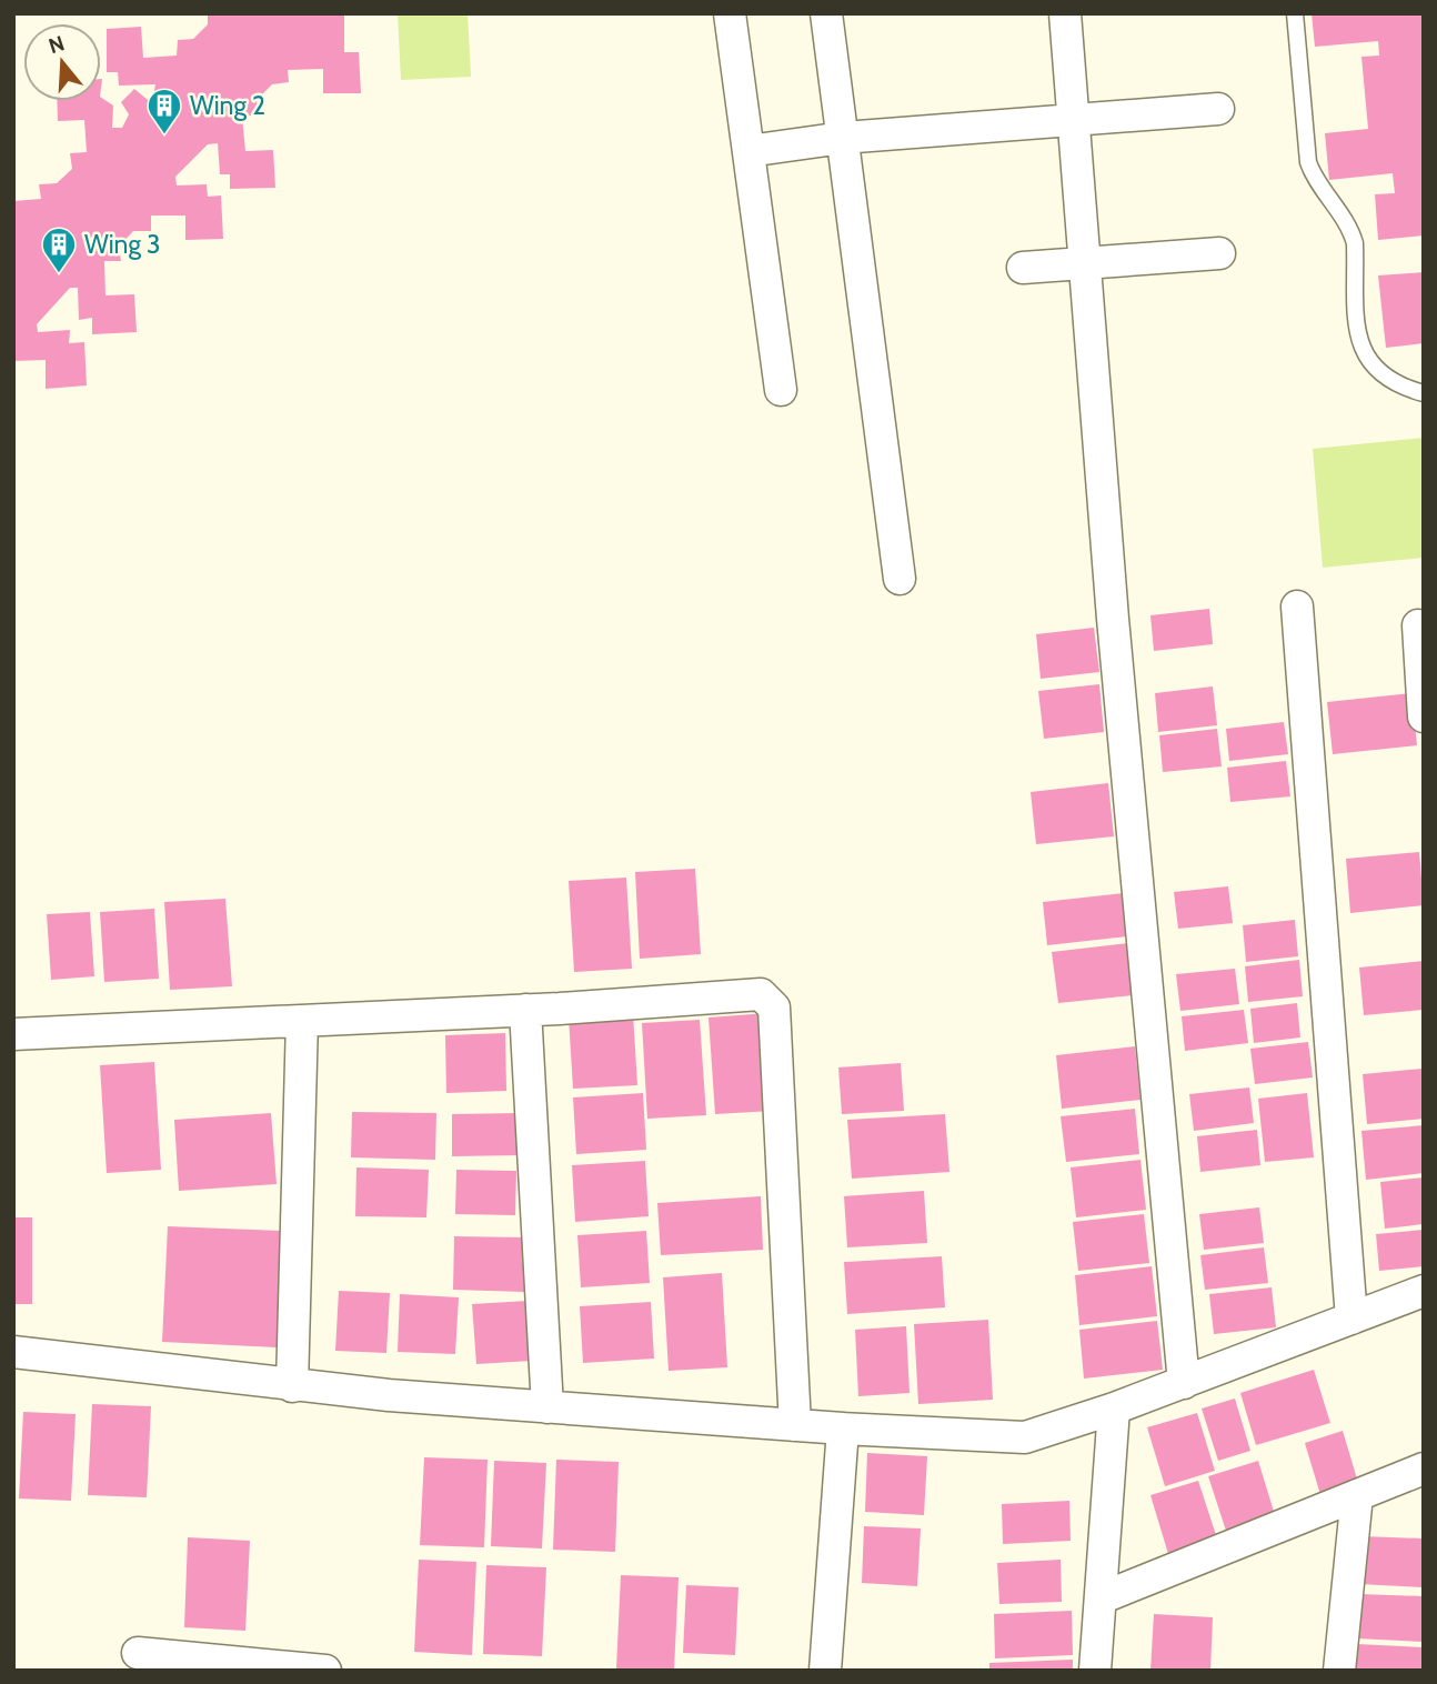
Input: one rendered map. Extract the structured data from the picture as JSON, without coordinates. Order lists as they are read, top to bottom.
{
  "places": {
    "building": ["Wing 2", "Wing 3"]
  },
  "north": "top"
}
